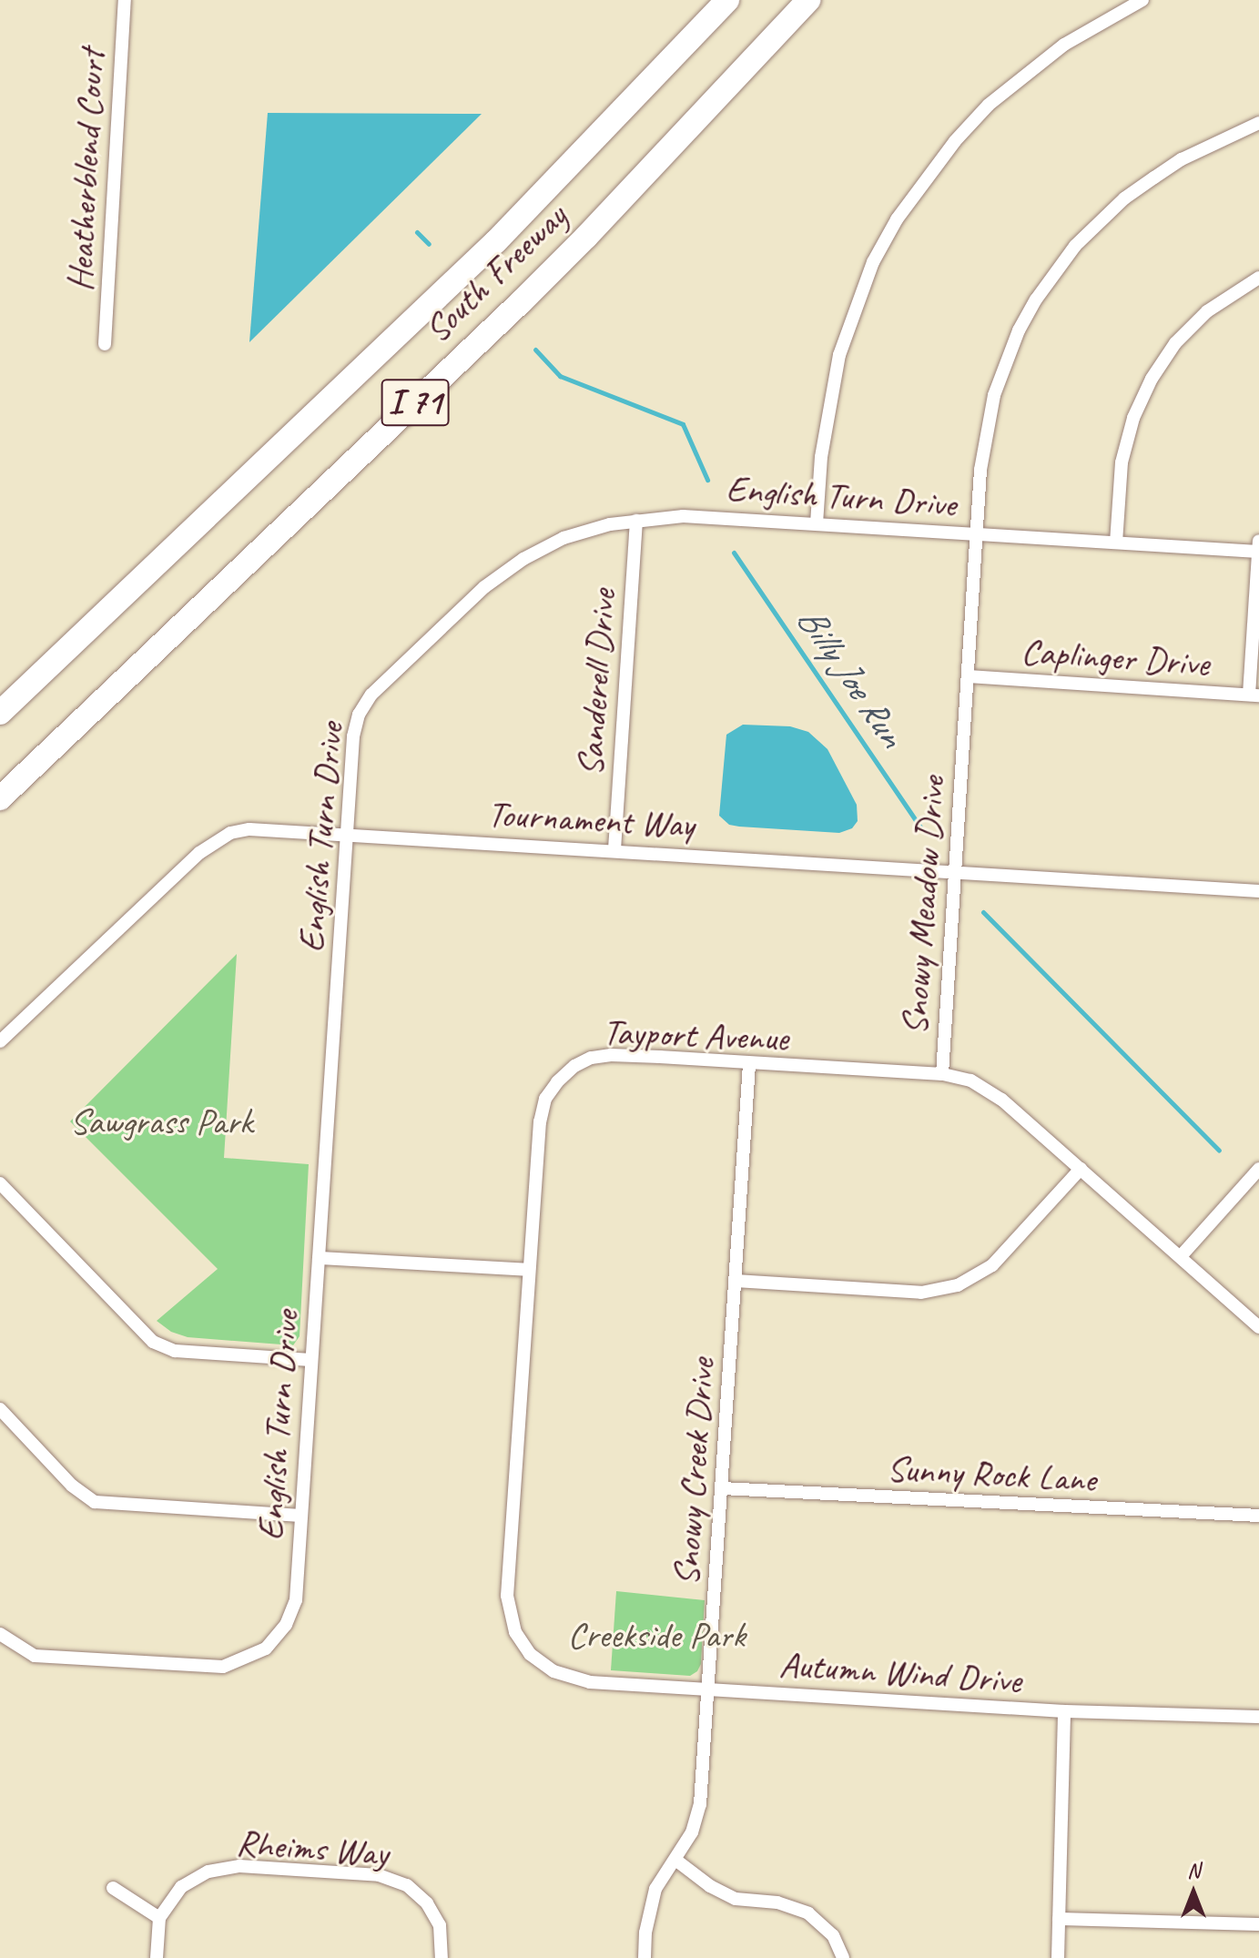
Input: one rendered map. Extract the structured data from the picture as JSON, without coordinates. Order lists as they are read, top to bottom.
{
  "streets": {
    "highway": ["South Freeway", "I 71"],
    "street": [
      "Heatherblend Court",
      "English Turn Drive",
      "Caplinger Drive",
      "Sanderell Drive",
      "Tournament Way",
      "Snowy Meadow Drive",
      "Tayport Avenue",
      "Snowy Creek Drive",
      "Sunny Rock Lane",
      "Autumn Wind Drive",
      "Rheims Way"
    ]
  },
  "crossings": [
    ["English Turn Drive", "Sanderell Drive"],
    ["English Turn Drive", "Tournament Way"],
    ["English Turn Drive", "Snowy Meadow Drive"],
    ["Caplinger Drive", "Snowy Meadow Drive"],
    ["Sanderell Drive", "Tournament Way"],
    ["Tournament Way", "Snowy Meadow Drive"],
    ["Snowy Meadow Drive", "Tayport Avenue"],
    ["Tayport Avenue", "Snowy Creek Drive"],
    ["Tayport Avenue", "Autumn Wind Drive"],
    ["Snowy Creek Drive", "Sunny Rock Lane"],
    ["Snowy Creek Drive", "Autumn Wind Drive"]
  ],
  "water": ["Billy Joe Run"],
  "parks": ["Sawgrass Park", "Creekside Park"],
  "north": "top"
}
